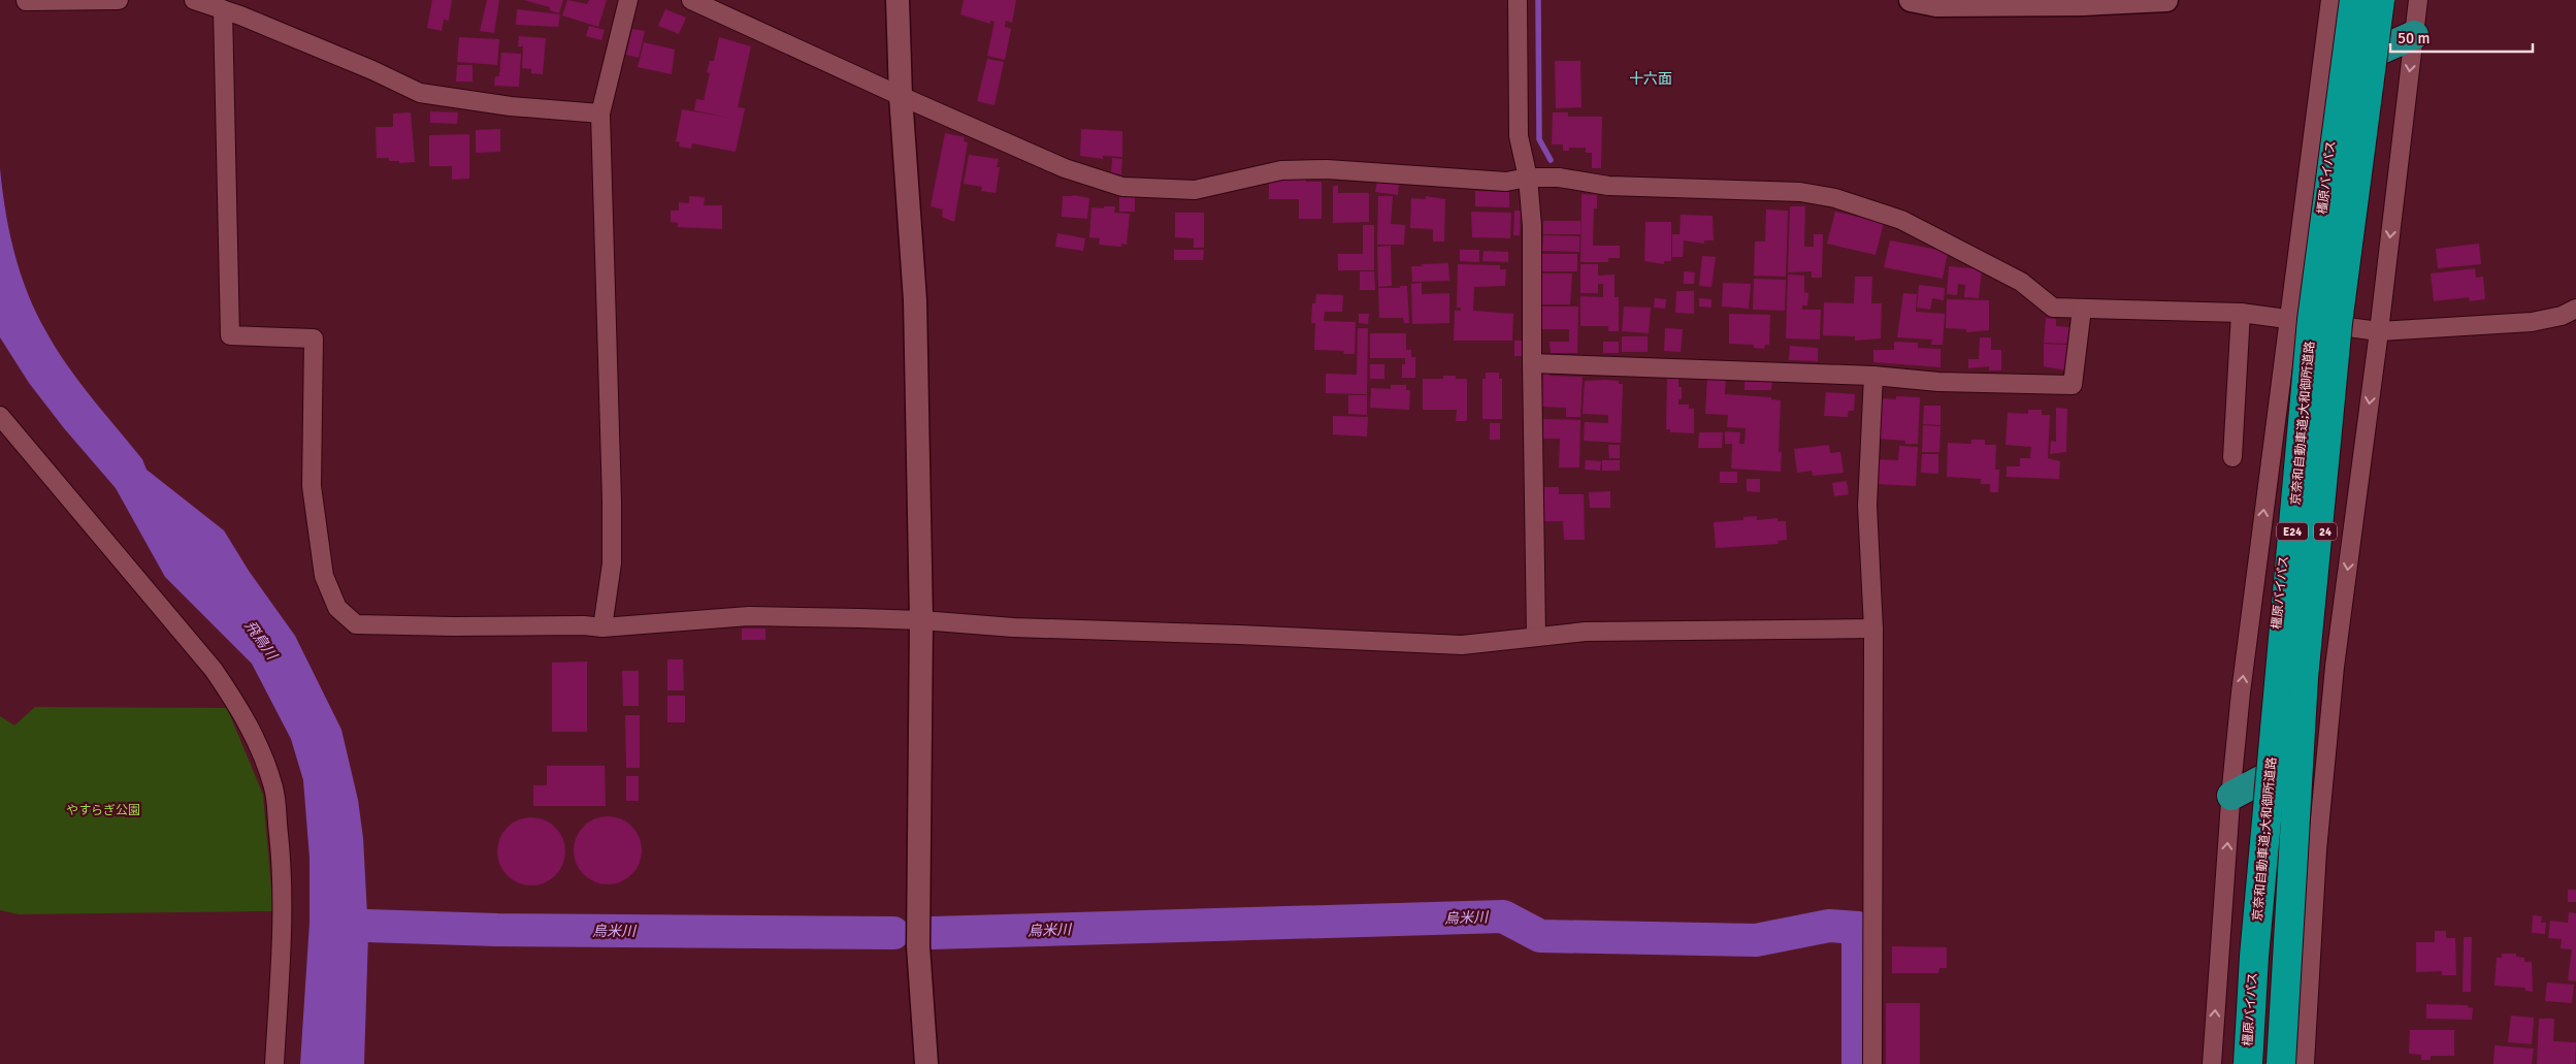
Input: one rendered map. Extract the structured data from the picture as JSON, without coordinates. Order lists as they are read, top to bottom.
{
  "streets": {
    "highway": [
      "橿原バイパス",
      "京奈和自動車道;大和御所道路",
      "E24",
      "24"
    ]
  },
  "crossings": [
    ["橿原バイパス", "京奈和自動車道;大和御所道路"]
  ],
  "districts": ["十六面"],
  "water": ["飛鳥川", "烏米川"],
  "parks": ["やすらぎ公園"],
  "scale_bar": "50 m"
}
